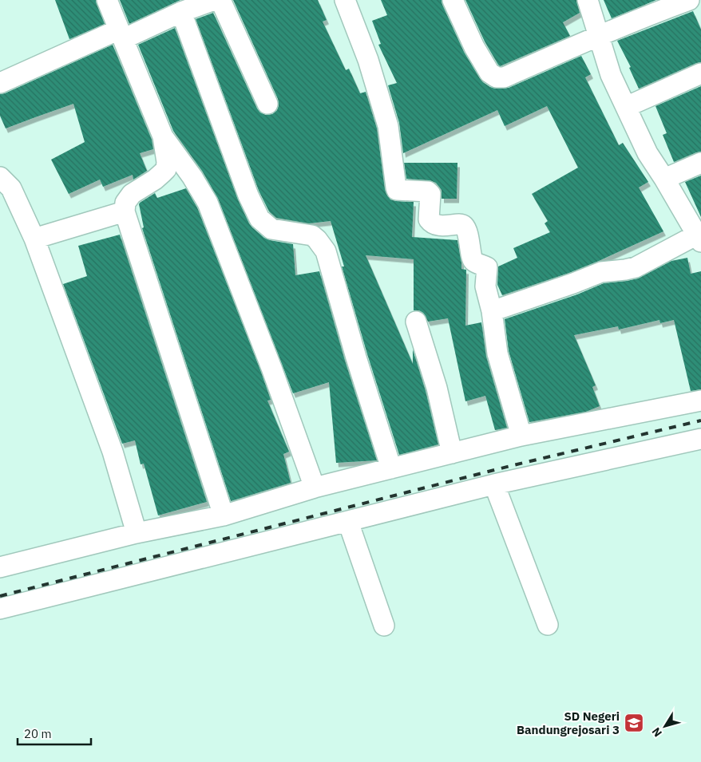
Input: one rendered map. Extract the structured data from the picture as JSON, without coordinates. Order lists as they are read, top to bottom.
{
  "places": {
    "school or university": ["SD Negeri Bandungrejosari 3"]
  },
  "scale_bar": "20 m",
  "north": "bottom left"
}
